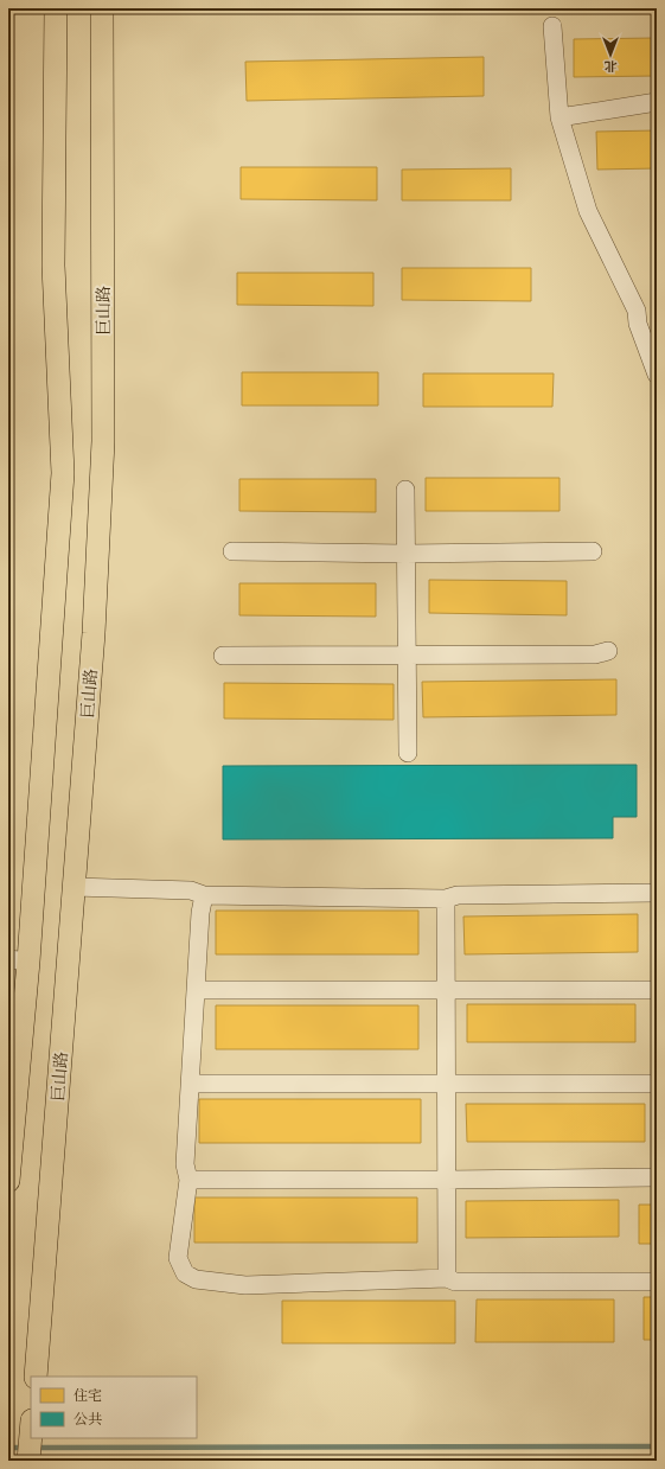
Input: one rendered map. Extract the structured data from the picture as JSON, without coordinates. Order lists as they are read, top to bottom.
{
  "streets": {
    "main road": ["巨山路"]
  },
  "legend": ["住宅", "公共"],
  "north": "bottom"
}
